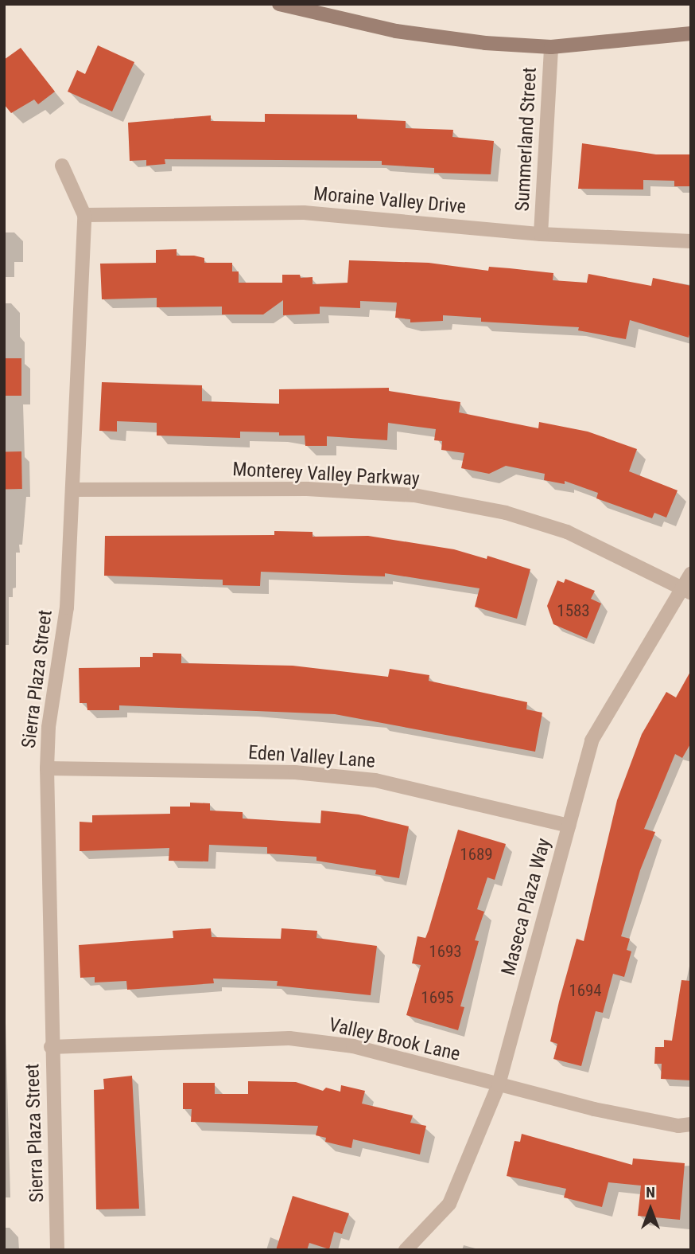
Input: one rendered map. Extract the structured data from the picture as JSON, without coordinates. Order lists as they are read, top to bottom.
{
  "streets": {
    "street": [
      "Summerland Street",
      "Moraine Valley Drive",
      "Monterey Valley Parkway",
      "Sierra Plaza Street",
      "Eden Valley Lane",
      "Maseca Plaza Way",
      "Valley Brook Lane"
    ]
  },
  "crossings": [
    ["Summerland Street", "Moraine Valley Drive"],
    ["Moraine Valley Drive", "Sierra Plaza Street"],
    ["Monterey Valley Parkway", "Sierra Plaza Street"],
    ["Monterey Valley Parkway", "Maseca Plaza Way"],
    ["Sierra Plaza Street", "Eden Valley Lane"],
    ["Sierra Plaza Street", "Valley Brook Lane"],
    ["Eden Valley Lane", "Maseca Plaza Way"],
    ["Maseca Plaza Way", "Valley Brook Lane"]
  ],
  "house_numbers": [
    "1583",
    "1689",
    "1693",
    "1694",
    "1695"
  ],
  "north": "top"
}
